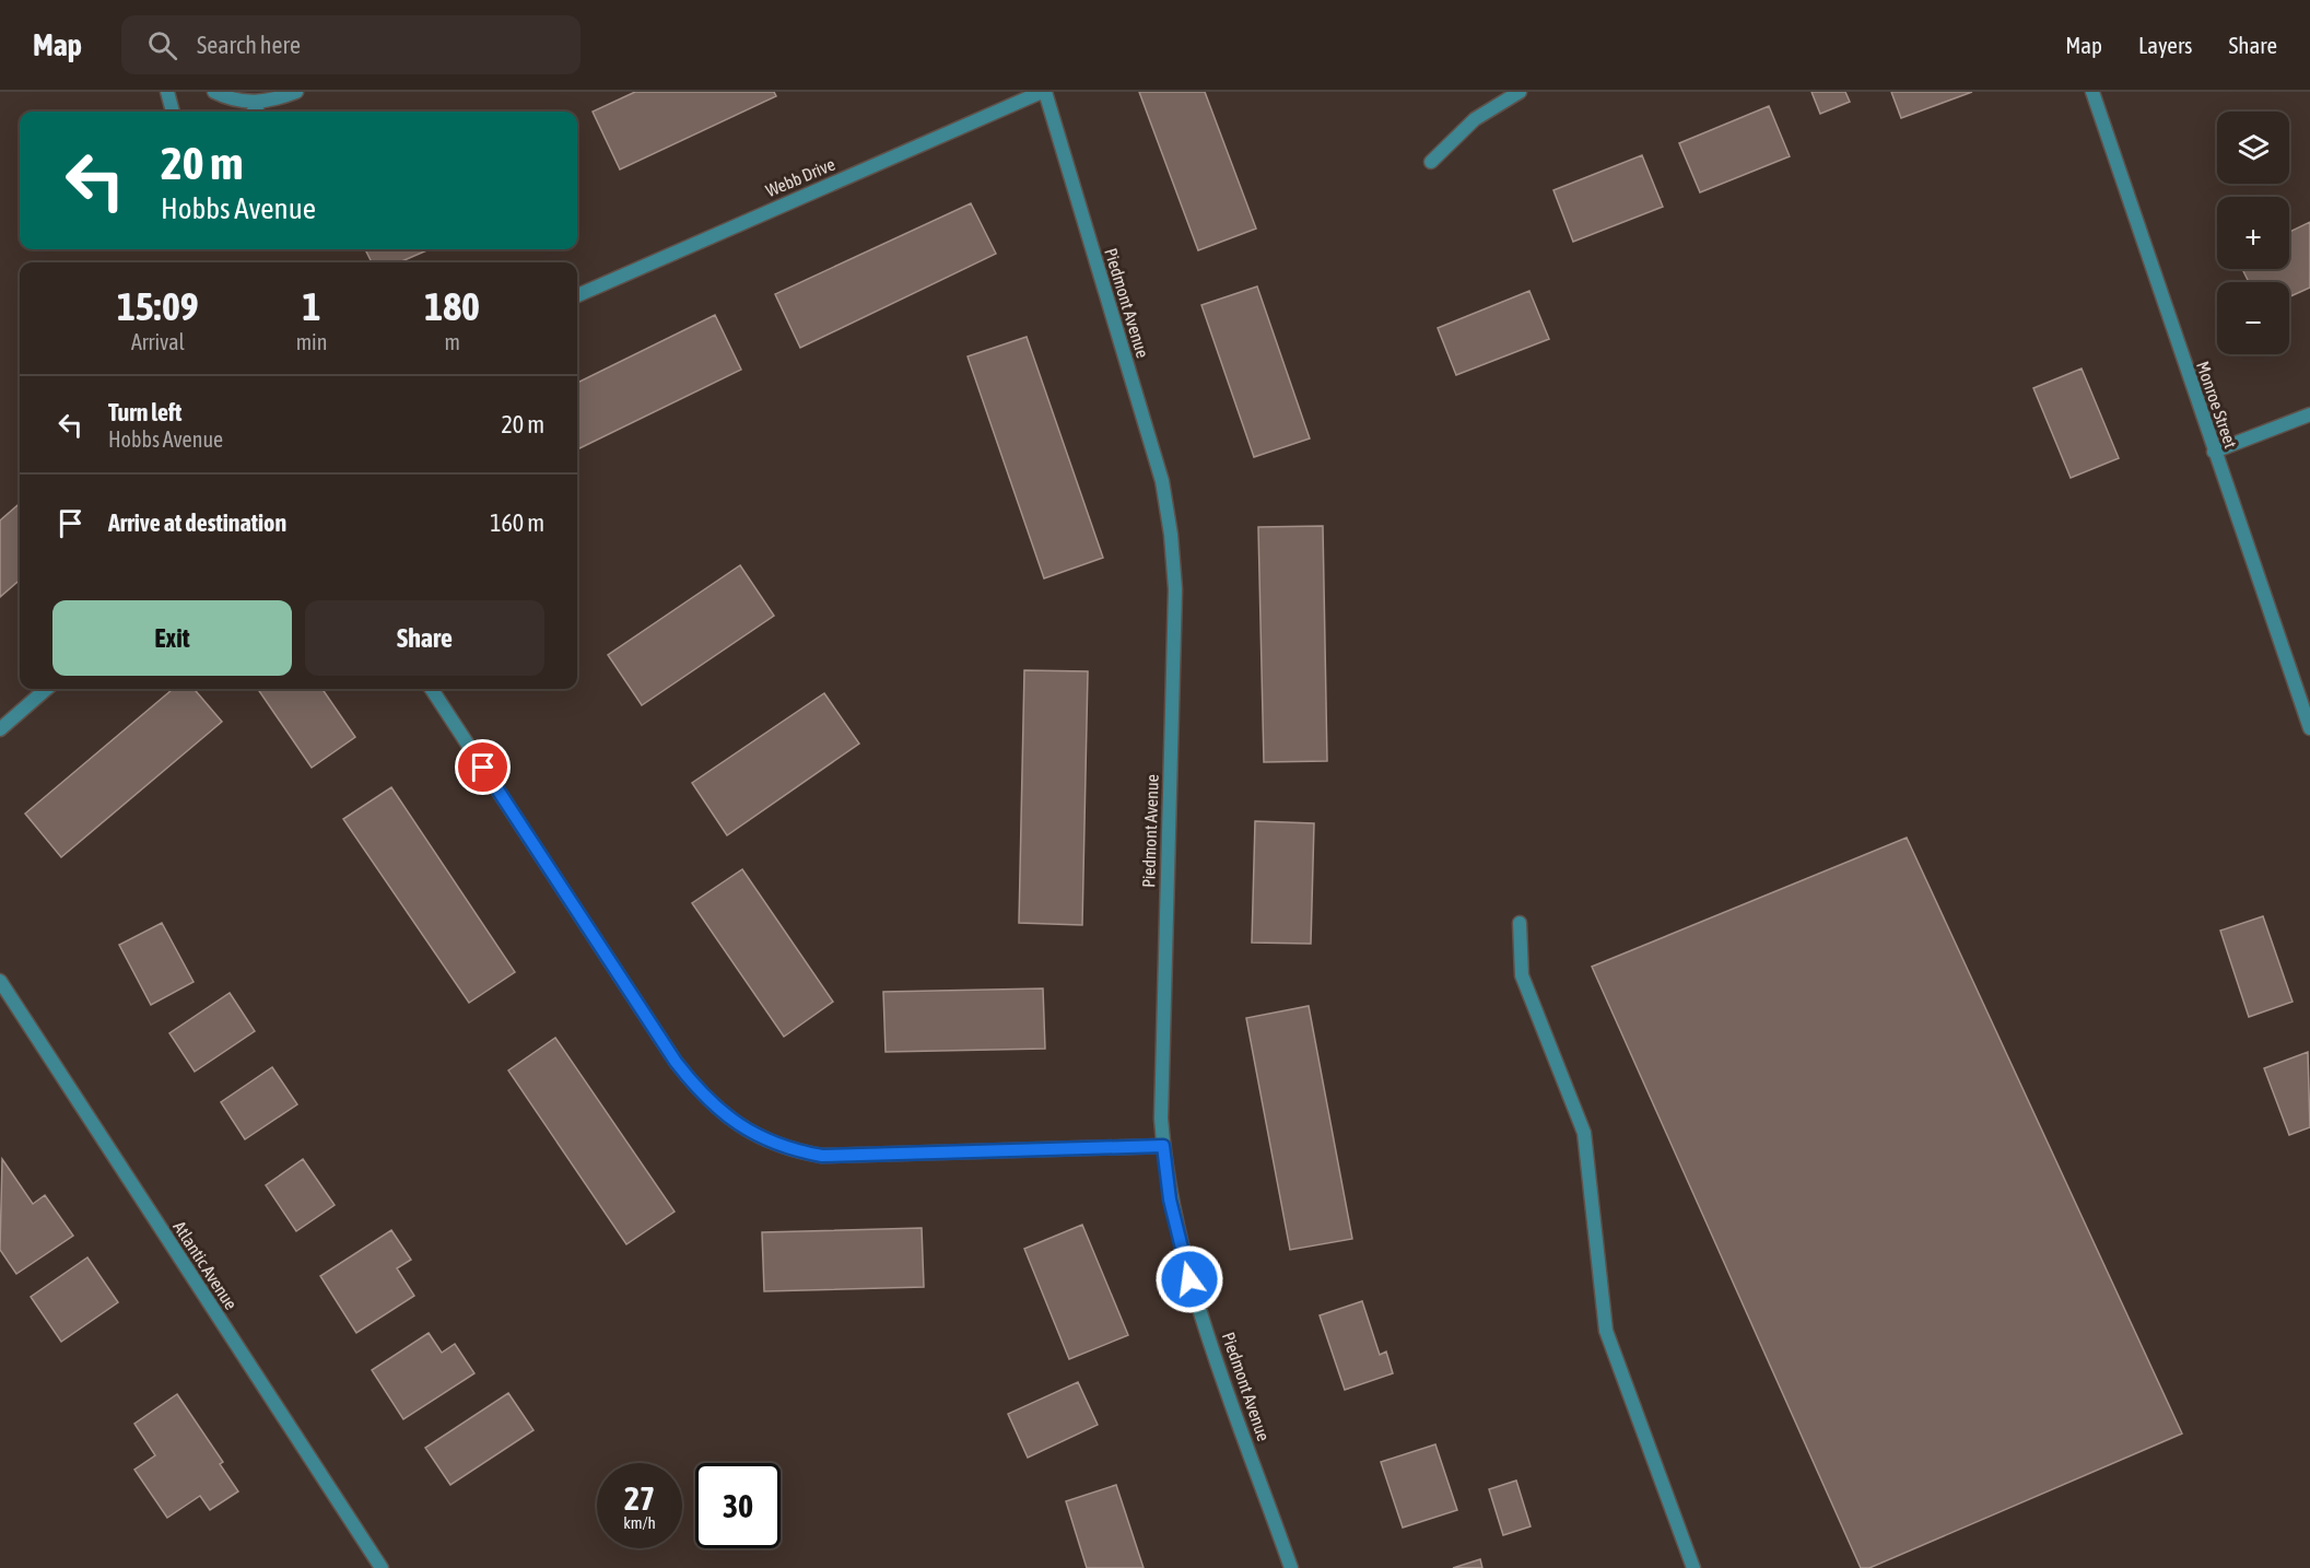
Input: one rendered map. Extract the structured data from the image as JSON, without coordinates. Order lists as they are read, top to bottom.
{
  "streets": {
    "street": [
      "Webb Drive",
      "Piedmont Avenue",
      "Monroe Street",
      "Atlantic Avenue"
    ]
  },
  "crossings": [
    ["Webb Drive", "Piedmont Avenue"]
  ],
  "page": {
    "header": "Map",
    "search": "Search here",
    "nav": ["Map", "Layers", "Share"],
    "map_buttons": ["+", "−"],
    "turn": ["20 m", "Hobbs Avenue"],
    "eta": [
      "15:09",
      "Arrival",
      "1",
      "min",
      "180",
      "m"
    ],
    "list": [
      {
        "name": "Turn left",
        "note": "Hobbs Avenue",
        "value": "20 m"
      },
      {
        "name": "Arrive at destination",
        "value": "160 m"
      }
    ],
    "buttons": ["Exit", "Share"],
    "speed": "27 km/h",
    "limit": "30"
  }
}
